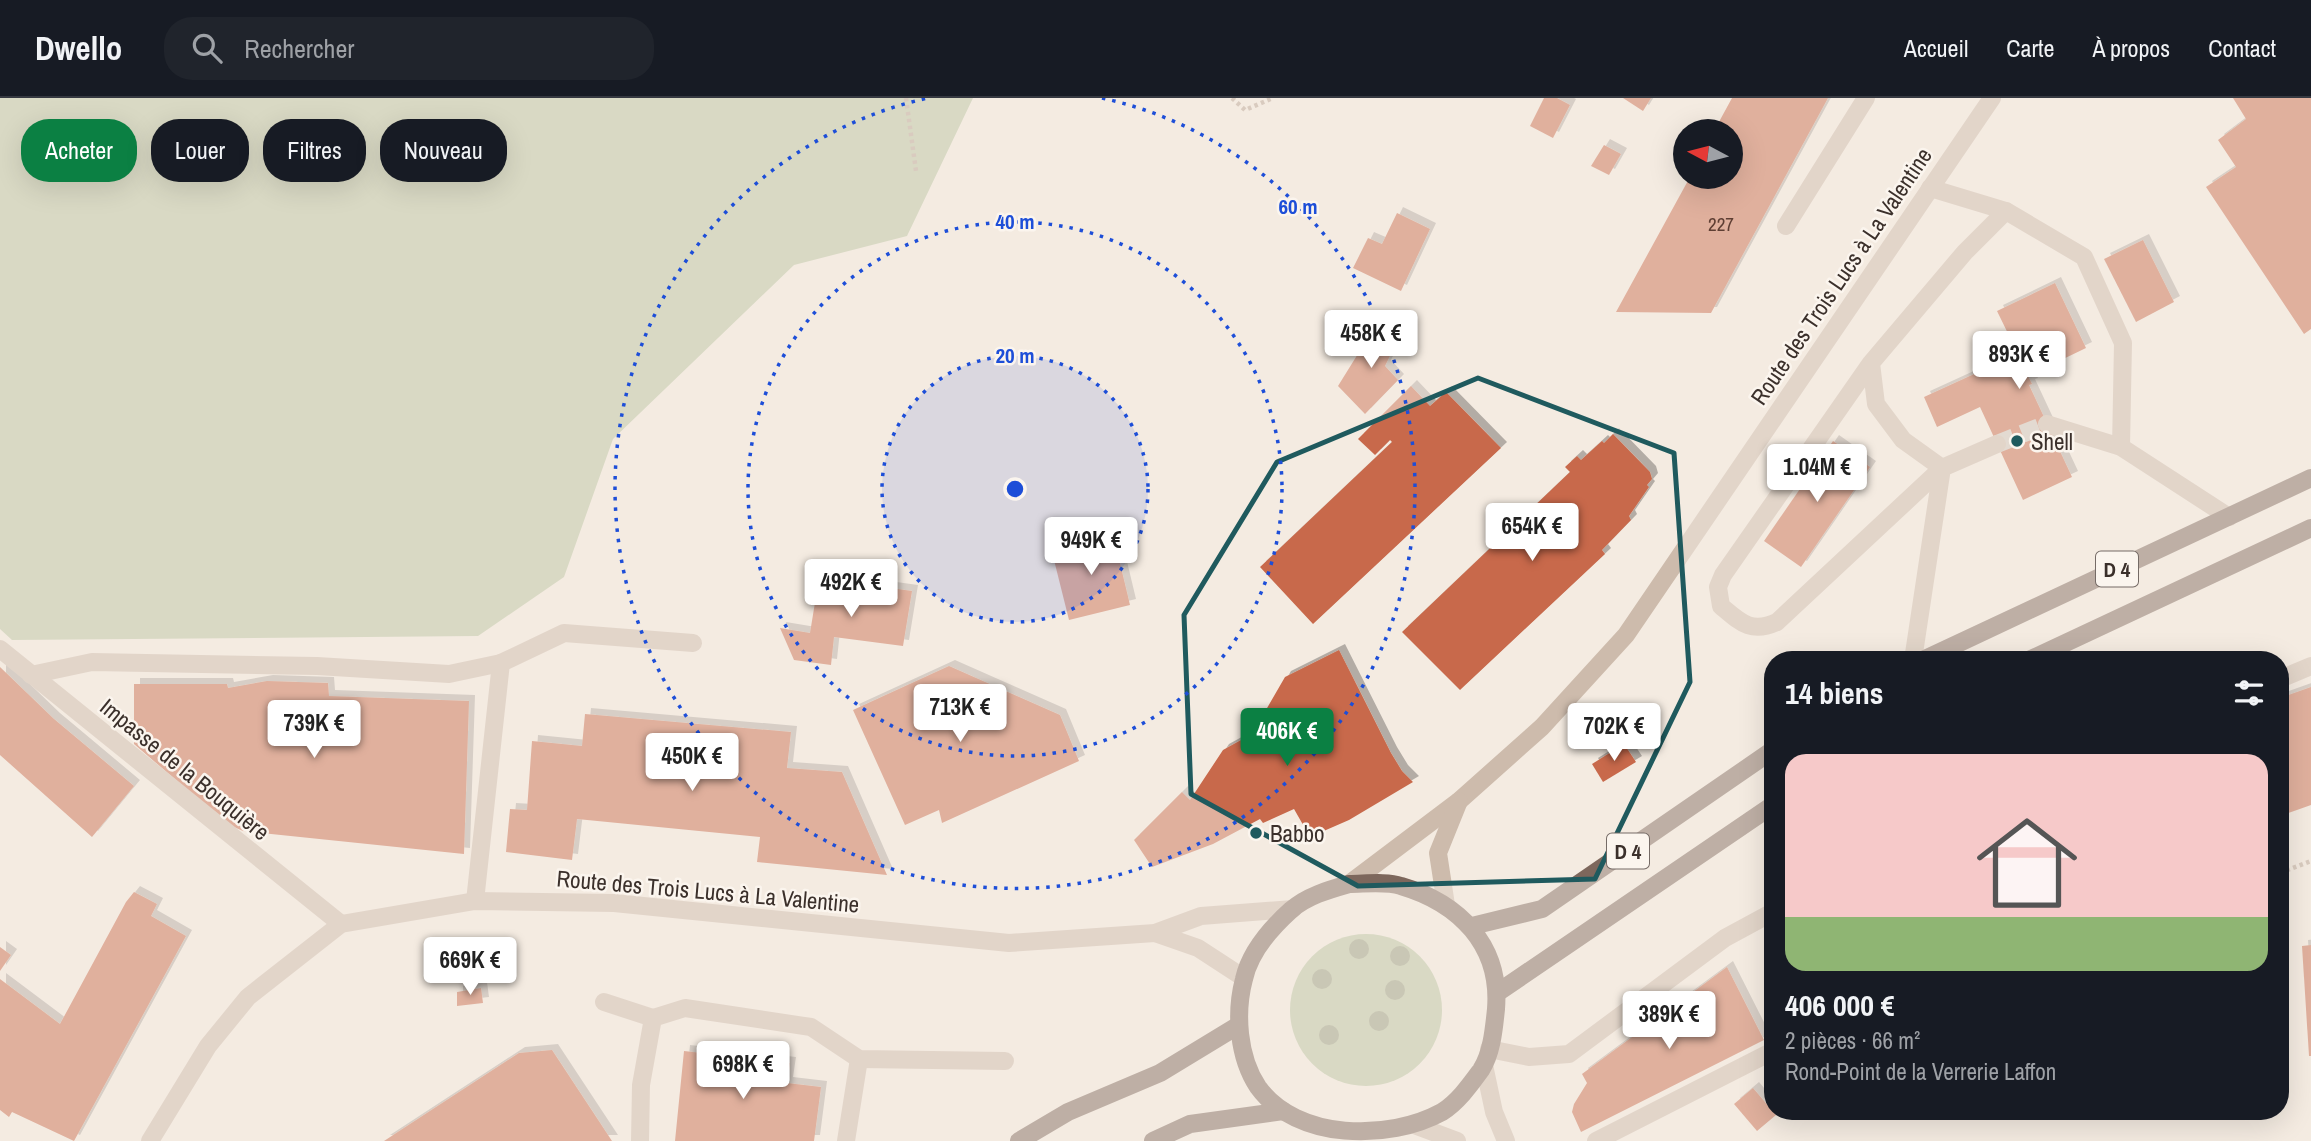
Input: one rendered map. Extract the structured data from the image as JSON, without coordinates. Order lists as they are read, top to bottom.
{
  "streets": {
    "main road": ["D 4"],
    "street": ["Route des Trois Lucs à La Valentine", "Impasse de la Bouquière"]
  },
  "crossings": [
    ["Route des Trois Lucs à La Valentine", "Impasse de la Bouquière"]
  ],
  "places": ["Shell", "Babbo"],
  "house_numbers": ["227"],
  "north": "left",
  "page": {
    "header": "Dwello",
    "search": "Rechercher",
    "nav": [
      "Accueil",
      "Carte",
      "À propos",
      "Contact"
    ],
    "chip": [
      "Acheter",
      "Louer",
      "Filtres",
      "Nouveau"
    ],
    "price": [
      "458K €",
      "893K €",
      "1.04M €",
      "654K €",
      "949K €",
      "492K €",
      "713K €",
      "739K €",
      "702K €",
      "406K €",
      "450K €",
      "669K €",
      "389K €",
      "698K €"
    ],
    "heading": "14 biens",
    "list": [
      {
        "name": "406 000 €",
        "note": "2 pièces · 66 m² · Rond-Point de la Verrerie Laffon"
      }
    ]
  },
  "rings": ["60 m", "40 m", "20 m"]
}
